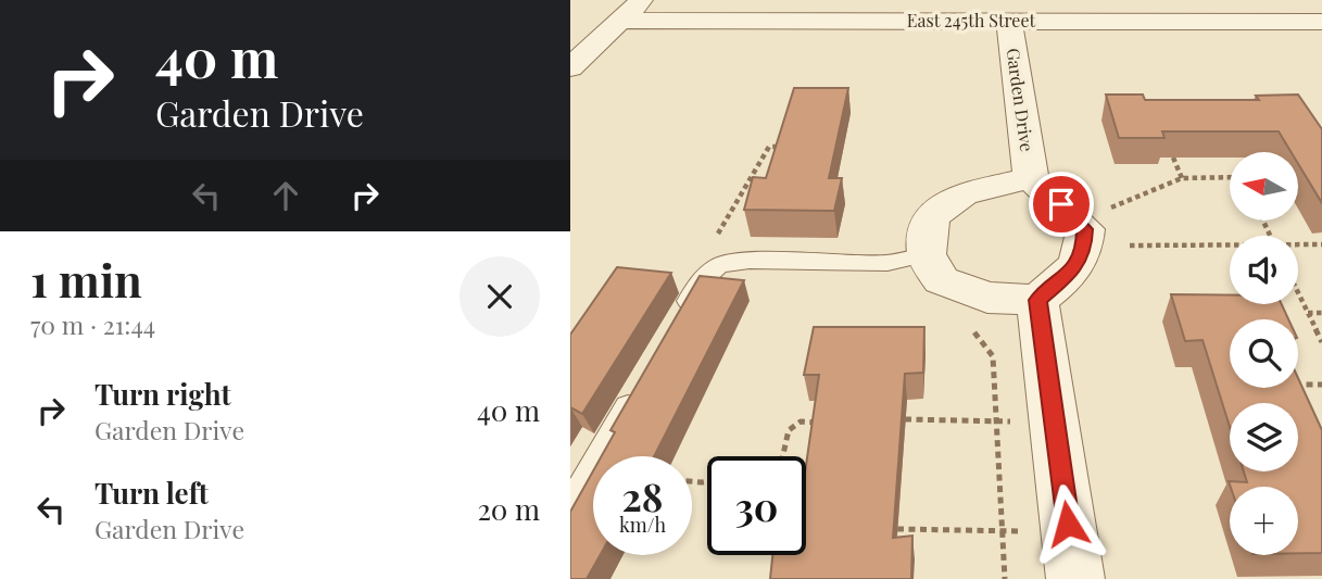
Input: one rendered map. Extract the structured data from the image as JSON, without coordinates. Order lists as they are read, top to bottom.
{
  "streets": {
    "street": ["East 245th Street", "Garden Drive"]
  },
  "crossings": [
    ["East 245th Street", "Garden Drive"]
  ],
  "north": "left",
  "page": {
    "turn": ["40 m", "Garden Drive"],
    "map_buttons": "+",
    "heading": ["1 min", "70 m · 21:44"],
    "list": [
      {
        "name": "Turn right",
        "note": "Garden Drive",
        "value": "40 m"
      },
      {
        "name": "Turn left",
        "note": "Garden Drive",
        "value": "20 m"
      }
    ],
    "speed": "28 km/h",
    "limit": "30"
  }
}
